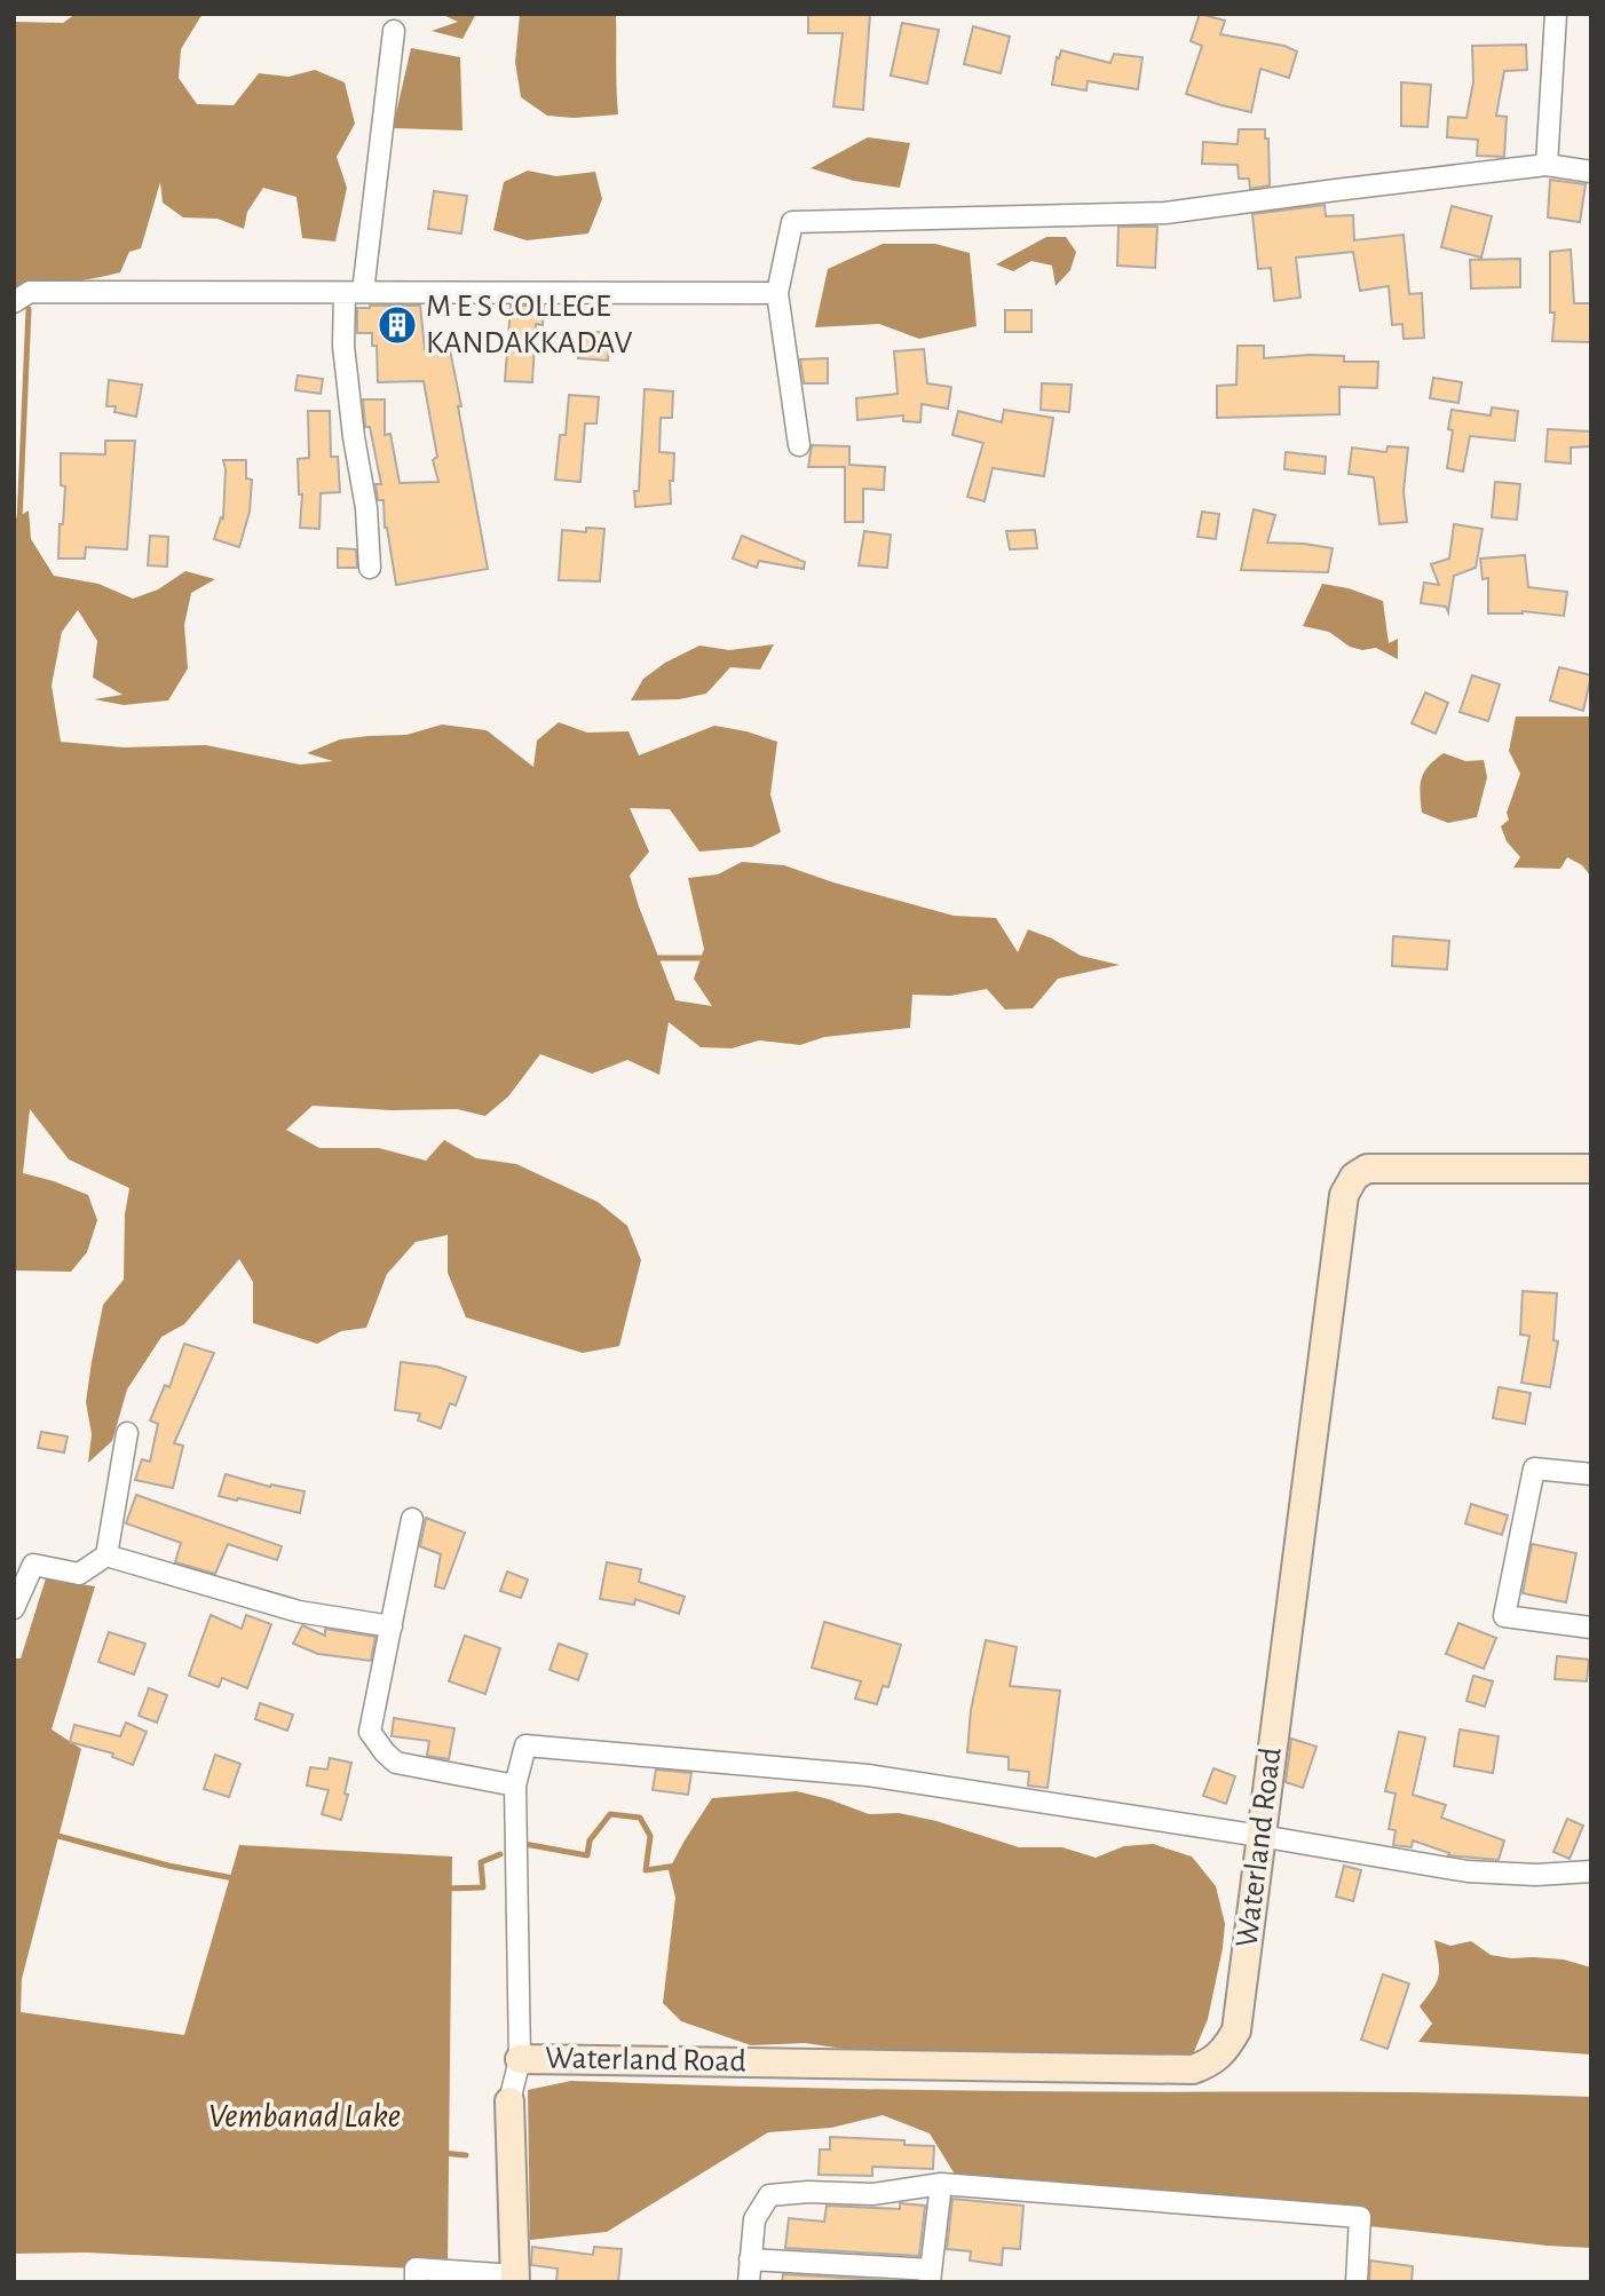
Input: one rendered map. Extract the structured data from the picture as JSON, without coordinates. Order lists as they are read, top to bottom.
{
  "streets": {
    "main road": ["Waterland Road"]
  },
  "water": ["Vembanad Lake"],
  "places": {
    "building": ["M E S COLLEGE KANDAKKADAV"]
  }
}
